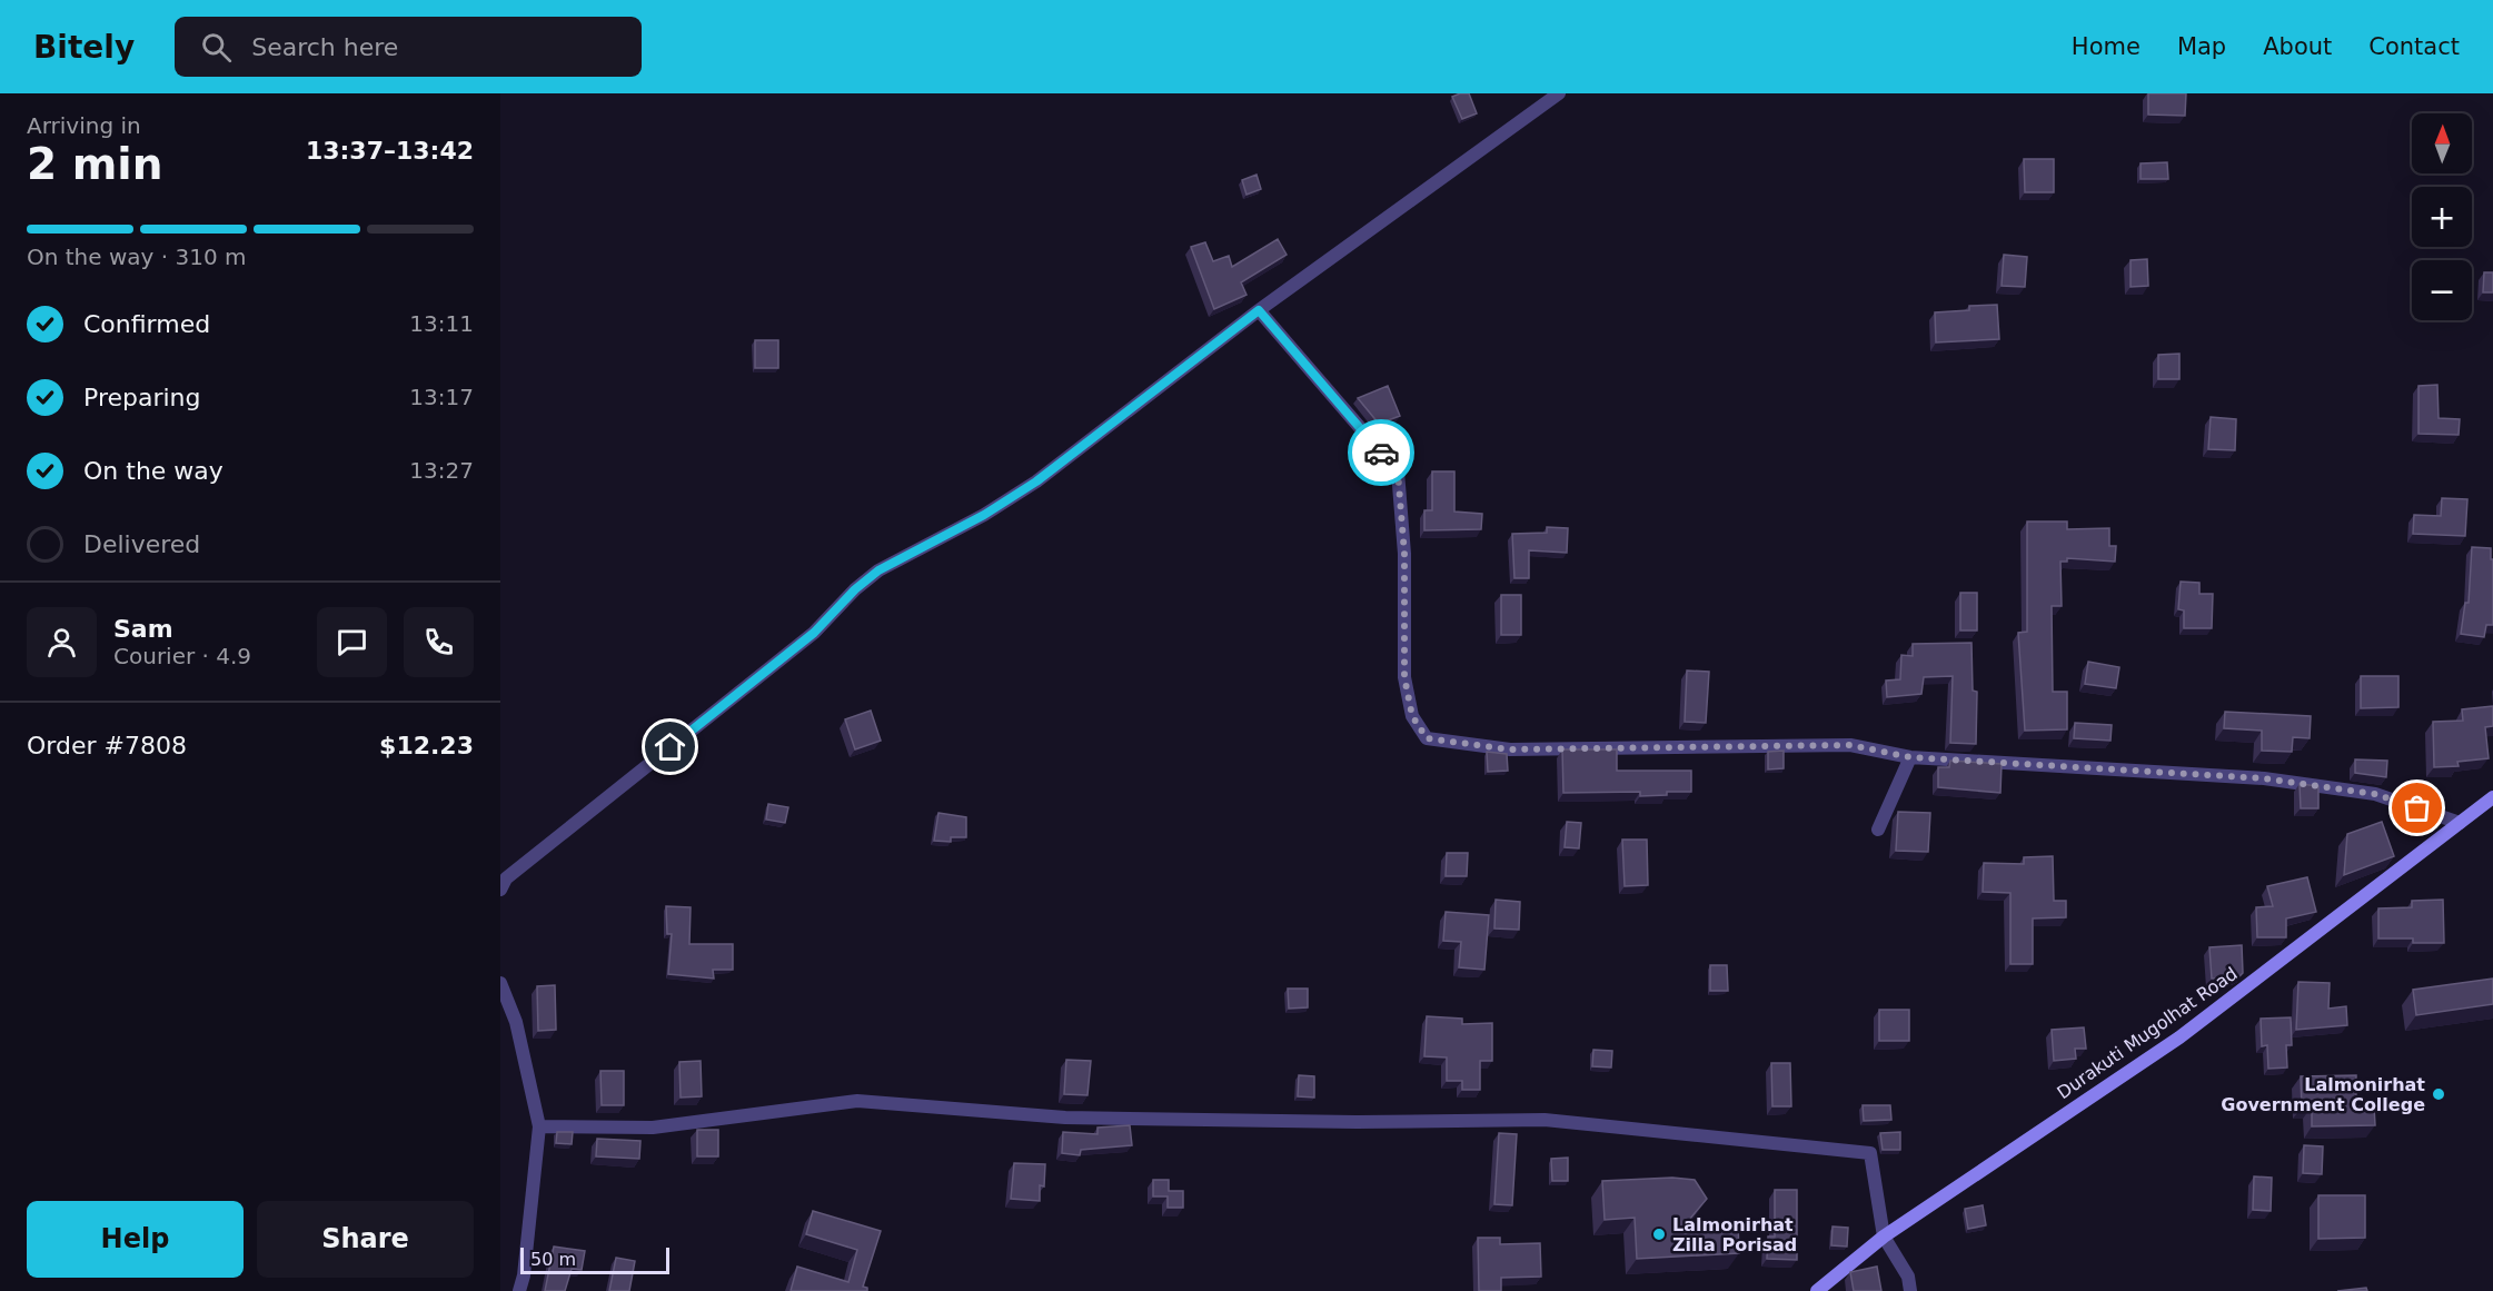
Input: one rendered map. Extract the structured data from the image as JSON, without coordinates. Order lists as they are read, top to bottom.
{
  "streets": {
    "main road": ["Durakuti Mugolhat Road"]
  },
  "places": ["Lalmonirhat Government College", "Lalmonirhat Zilla Porisad"],
  "scale_bar": "50 m",
  "north": "top",
  "page": {
    "header": "Bitely",
    "search": "Search here",
    "nav": [
      "Home",
      "Map",
      "About",
      "Contact"
    ],
    "heading": ["2 min", "Arriving in", "13:37–13:42"],
    "panel": [
      "Sam",
      "Courier · 4.9",
      "Order #7808",
      "$12.23"
    ],
    "map_buttons": ["+", "−"],
    "bar": "On the way · 310 m",
    "list": [
      ["Confirmed", "13:11"],
      ["Preparing", "13:17"],
      ["On the way", "13:27"],
      "Delivered"
    ],
    "buttons": ["Help", "Share"],
    "scale": "50 m"
  }
}
